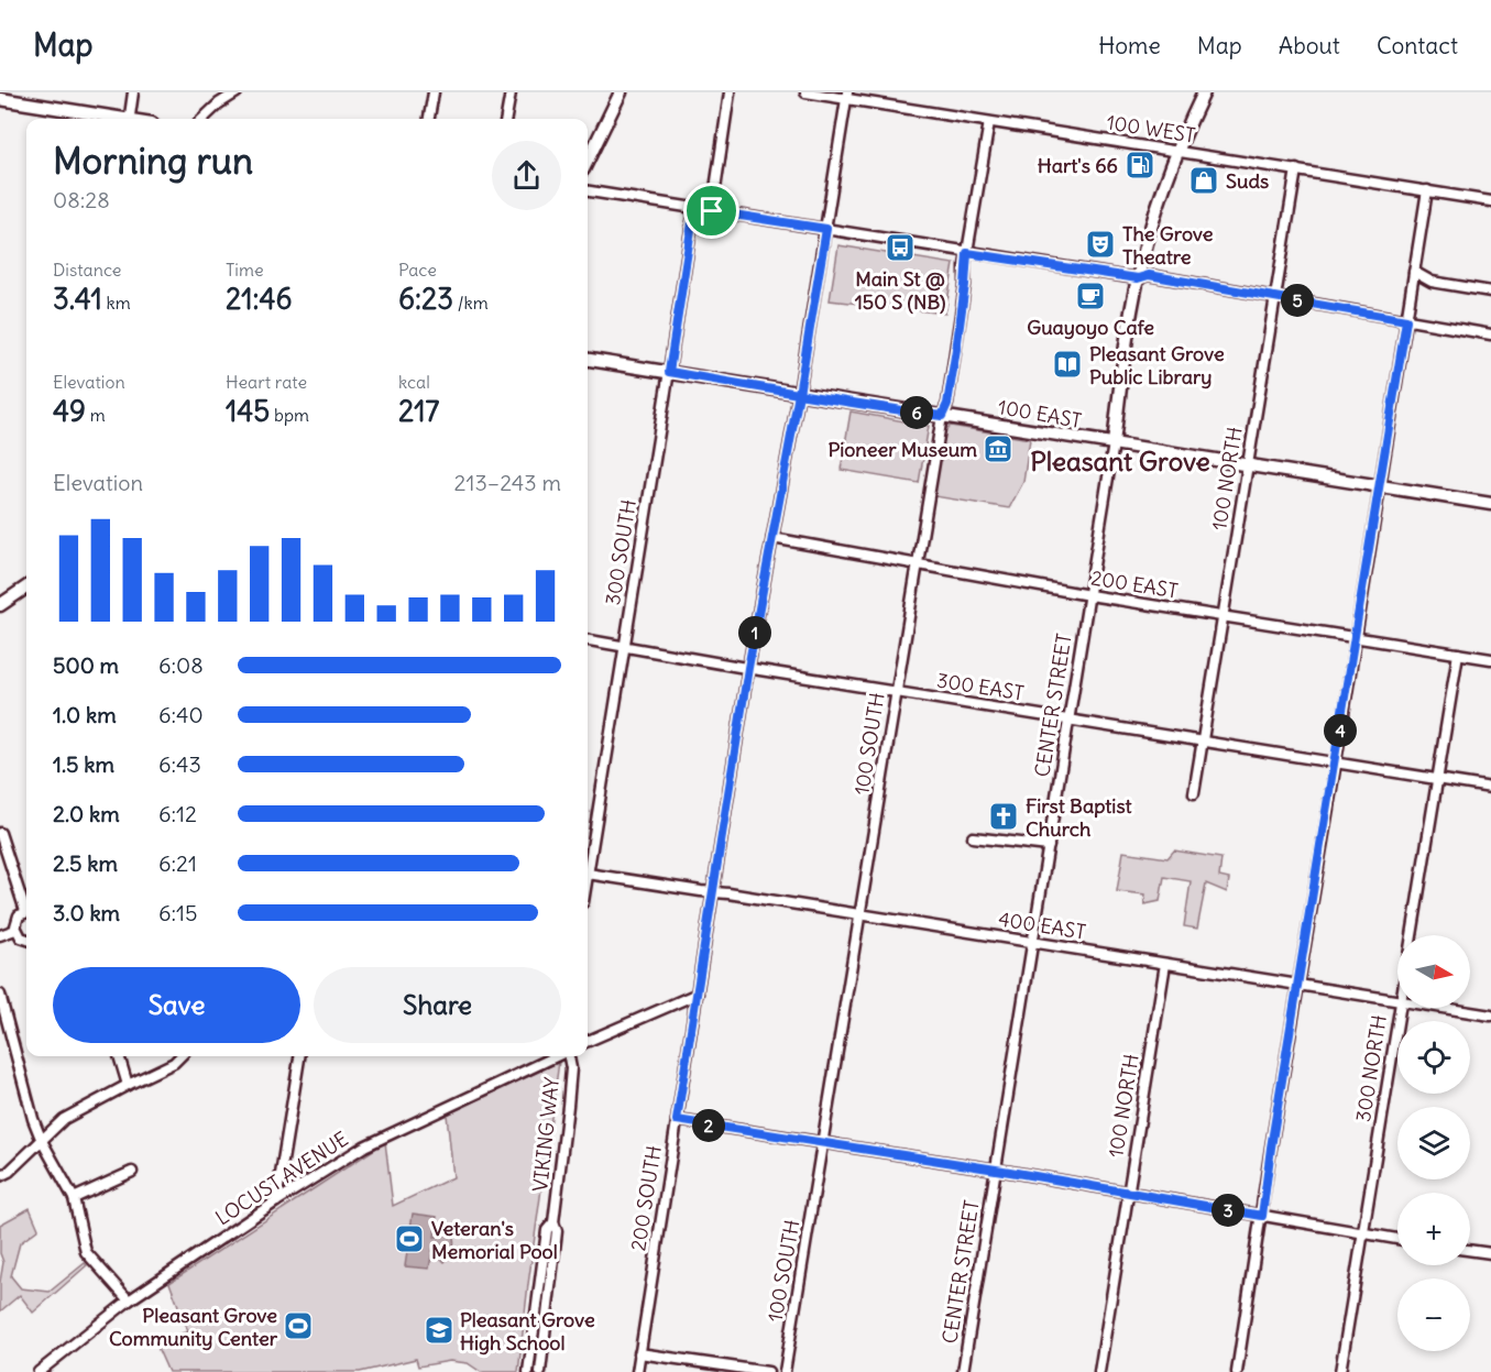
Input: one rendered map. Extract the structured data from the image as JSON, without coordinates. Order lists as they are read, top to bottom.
{
  "streets": {
    "main road": ["100 EAST", "CENTER STREET"],
    "street": [
      "100 WEST",
      "100 NORTH",
      "300 SOUTH",
      "200 EAST",
      "300 EAST",
      "100 SOUTH",
      "400 EAST",
      "300 NORTH",
      "VIKING WAY",
      "LOCUST AVENUE",
      "200 SOUTH"
    ]
  },
  "crossings": [
    ["100 WEST", "100 NORTH"],
    ["100 WEST", "CENTER STREET"],
    ["100 WEST", "100 SOUTH"],
    ["100 WEST", "200 SOUTH"],
    ["100 EAST", "100 NORTH"],
    ["100 EAST", "300 SOUTH"],
    ["100 EAST", "CENTER STREET"],
    ["100 EAST", "100 SOUTH"],
    ["100 EAST", "200 SOUTH"],
    ["100 NORTH", "200 EAST"],
    ["100 NORTH", "300 EAST"],
    ["100 NORTH", "400 EAST"],
    ["300 SOUTH", "300 EAST"],
    ["300 SOUTH", "400 EAST"],
    ["200 EAST", "CENTER STREET"],
    ["200 EAST", "100 SOUTH"],
    ["200 EAST", "300 NORTH"],
    ["200 EAST", "200 SOUTH"],
    ["300 EAST", "CENTER STREET"],
    ["300 EAST", "100 SOUTH"],
    ["300 EAST", "300 NORTH"],
    ["300 EAST", "200 SOUTH"],
    ["CENTER STREET", "400 EAST"],
    ["100 SOUTH", "400 EAST"],
    ["400 EAST", "200 SOUTH"]
  ],
  "districts": ["Pleasant Grove"],
  "places": {
    "fuel station": ["Hart's 66"],
    "shop": ["Suds"],
    "theatre": ["The Grove Theatre"],
    "bus stop": ["Main St @ 150 S (NB)"],
    "cafe": ["Guayoyo Cafe"],
    "library": ["Pleasant Grove Public Library"],
    "museum": ["Pioneer Museum"],
    "church": ["First Baptist Church"],
    "sports": ["Veteran's Memorial Pool", "Pleasant Grove Community Center"],
    "school or university": ["Pleasant Grove High School"]
  },
  "north": "right",
  "page": {
    "header": "Map",
    "nav": [
      "Home",
      "Map",
      "About",
      "Contact"
    ],
    "heading": ["Morning run", "08:28"],
    "stats": [
      ["Distance", "3.41 km"],
      ["Time", "21:46"],
      ["Pace", "6:23 /km"],
      ["Elevation", "49 m"],
      ["Heart rate", "145 bpm"],
      ["kcal", "217"]
    ],
    "pins": [
      "5",
      "6",
      "1",
      "4",
      "2",
      "3"
    ],
    "chart": ["Elevation", "213–243 m"],
    "list": [
      {
        "name": "500 m",
        "note": "6:08"
      },
      {
        "name": "1.0 km",
        "note": "6:40"
      },
      {
        "name": "1.5 km",
        "note": "6:43"
      },
      {
        "name": "2.0 km",
        "note": "6:12"
      },
      {
        "name": "2.5 km",
        "note": "6:21"
      },
      {
        "name": "3.0 km",
        "note": "6:15"
      }
    ],
    "map_buttons": ["+", "−"],
    "buttons": ["Save", "Share"]
  }
}
